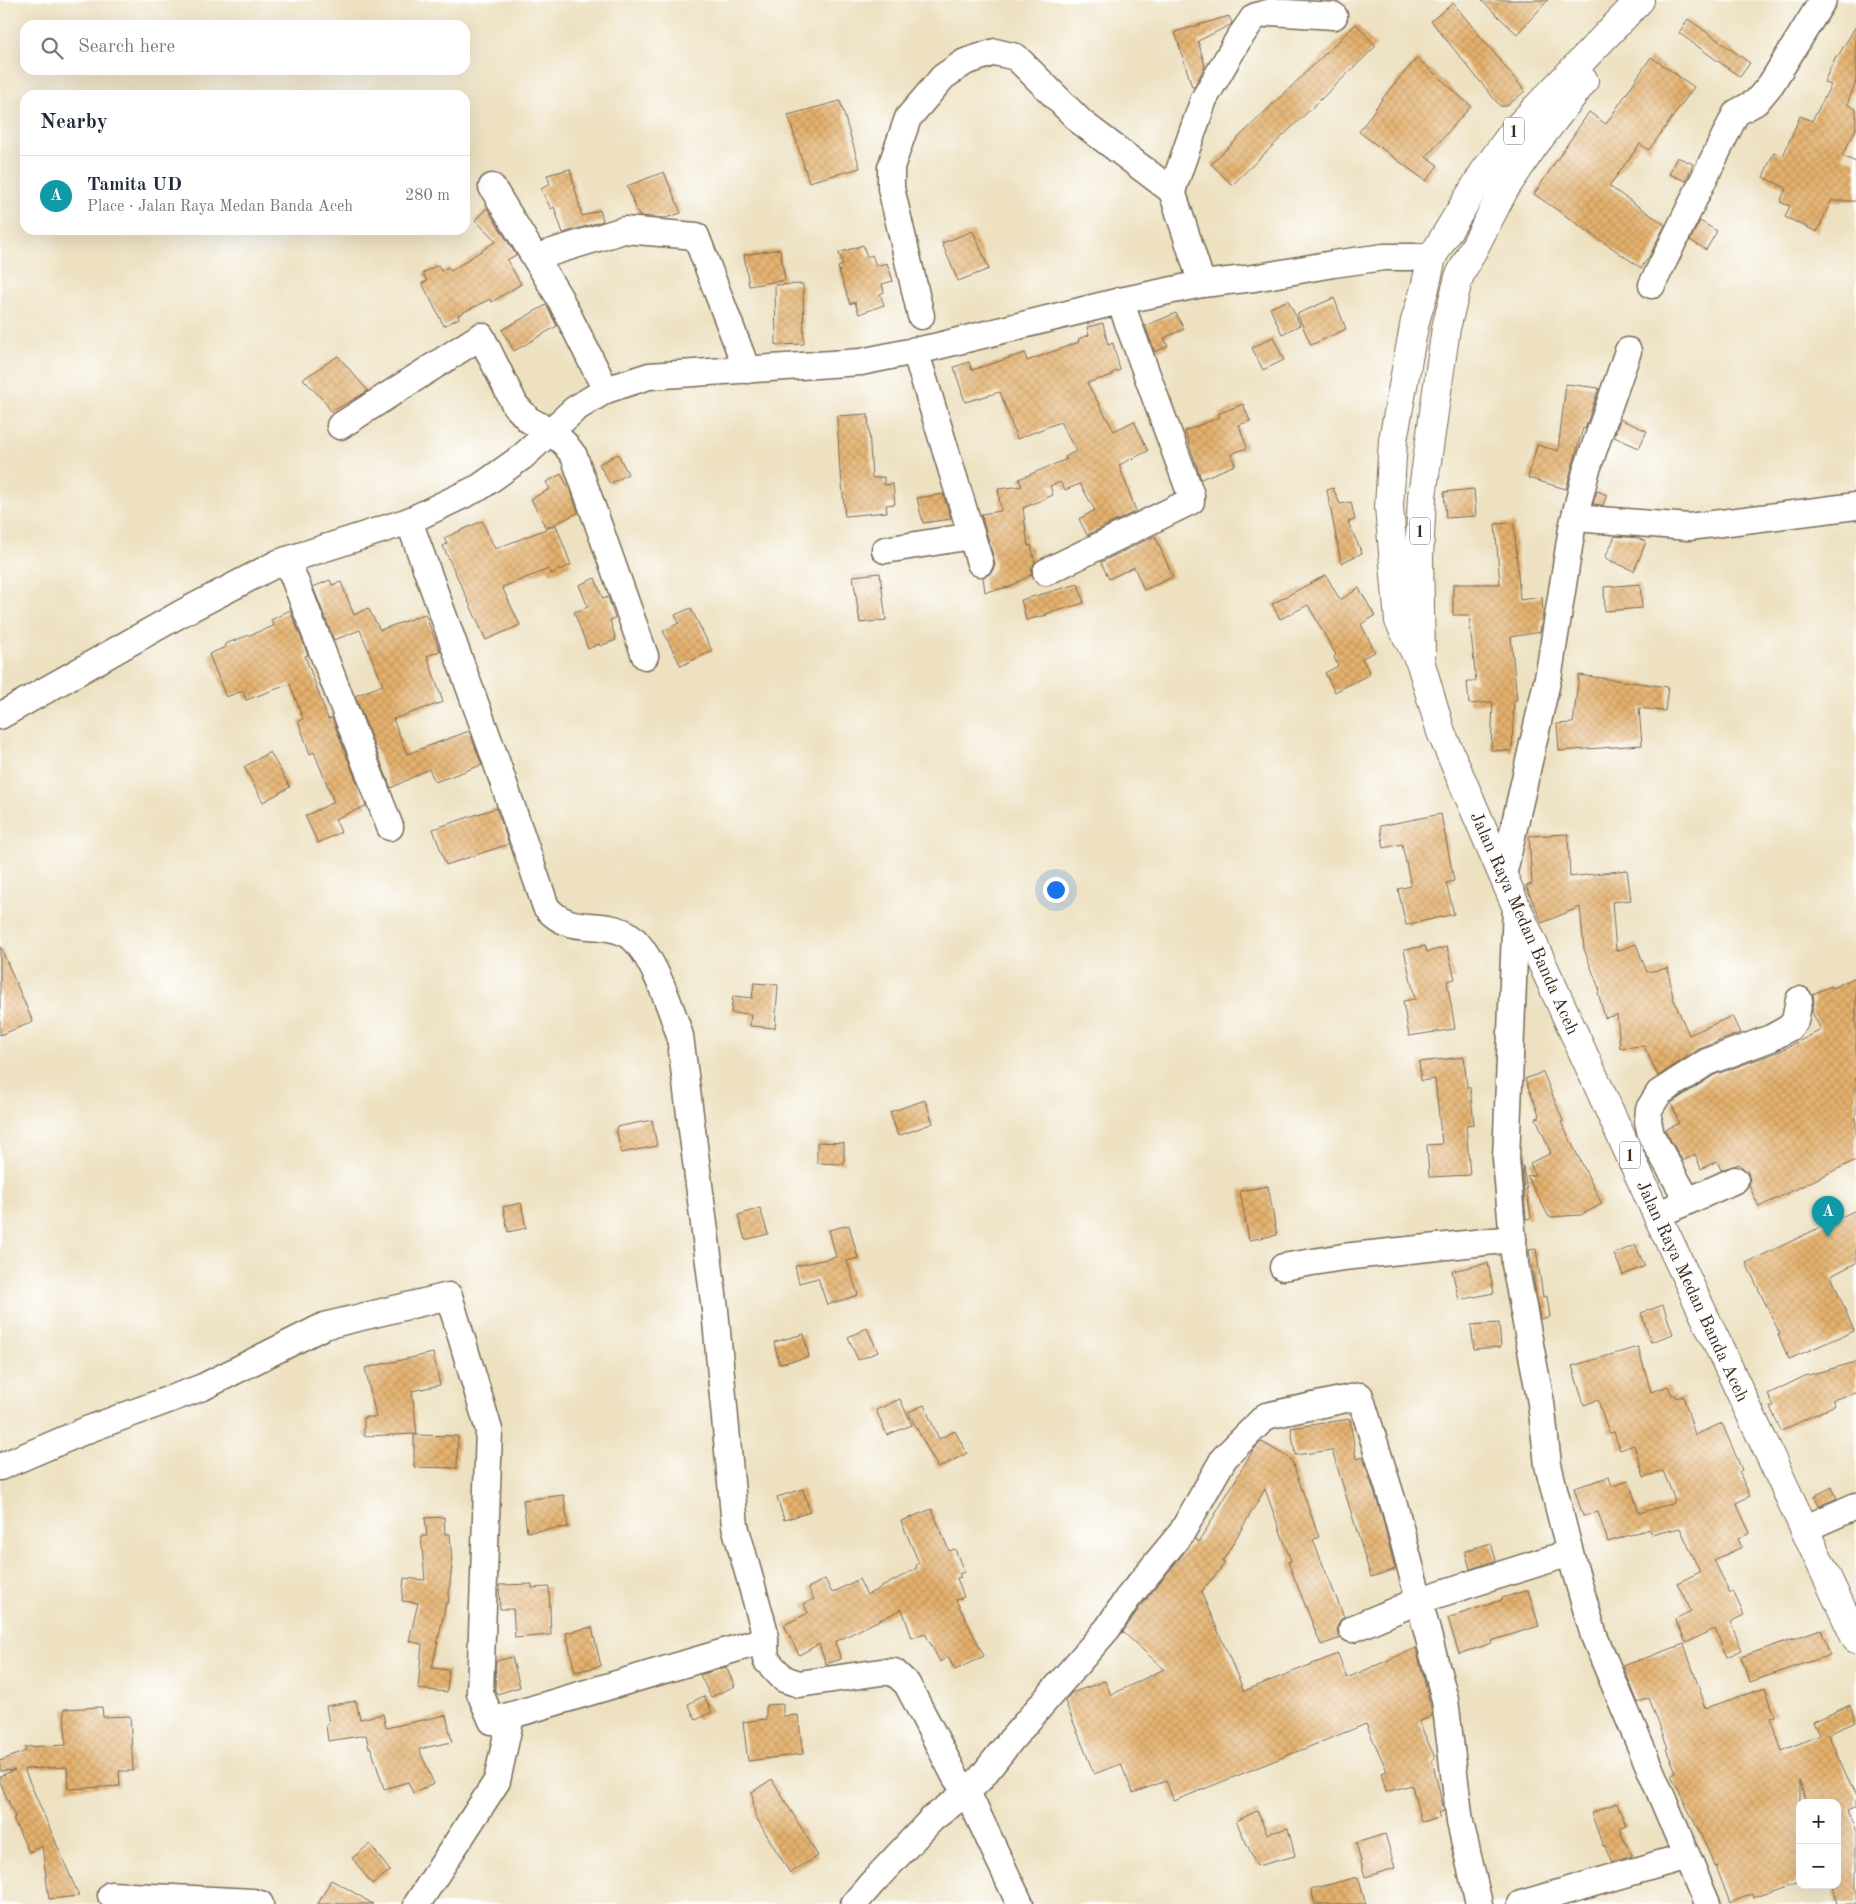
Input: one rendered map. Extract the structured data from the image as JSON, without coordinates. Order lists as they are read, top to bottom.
{
  "streets": {
    "highway": ["1", "Jalan Raya Medan Banda Aceh"]
  },
  "page": {
    "search": "Search here",
    "heading": "Nearby",
    "list": [
      {
        "mark": "A",
        "name": "Tamita UD",
        "note": "Place · Jalan Raya Medan Banda Aceh",
        "value": "280 m"
      }
    ],
    "pins": "A",
    "map_buttons": ["+", "−"]
  }
}
